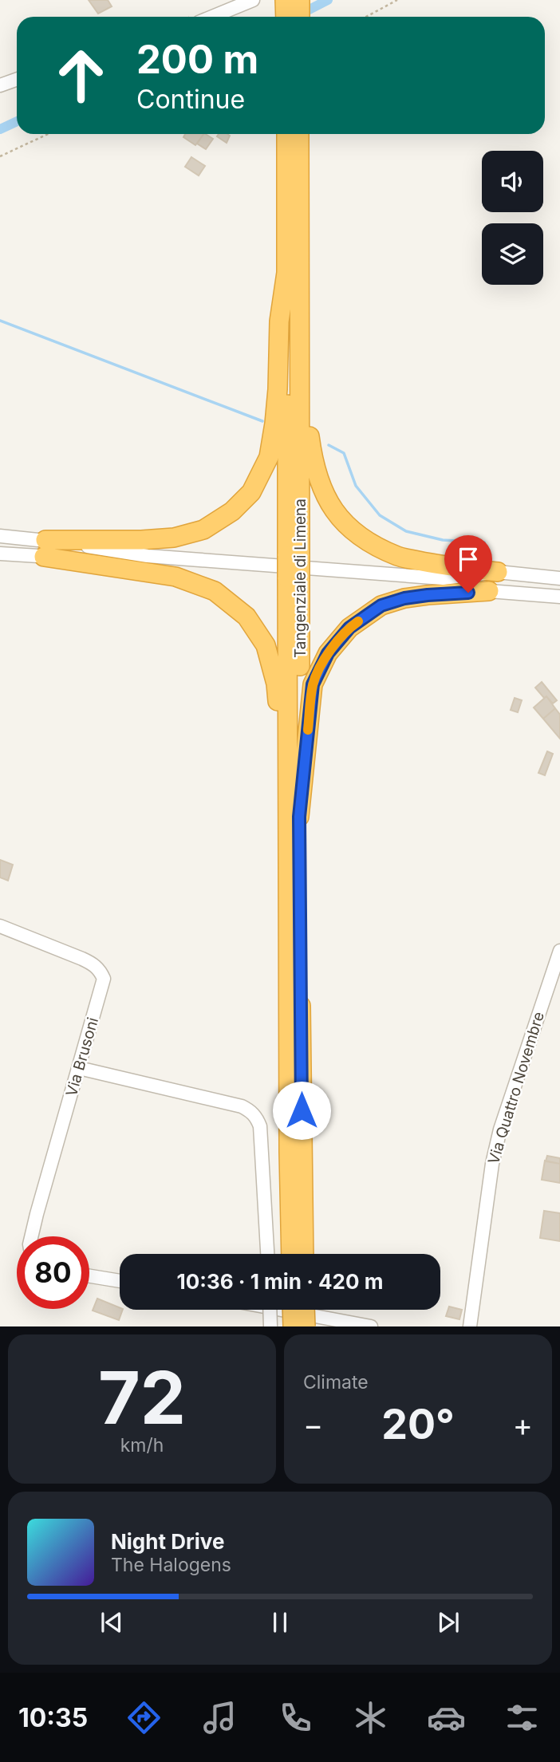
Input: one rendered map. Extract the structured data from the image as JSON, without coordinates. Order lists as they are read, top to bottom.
{
  "streets": {
    "highway": ["Tangenziale di Limena"],
    "street": ["Via Brusoni", "Via Quattro Novembre"]
  },
  "page": {
    "turn": ["200 m", "Continue"],
    "limit": "80",
    "trip": "10:36 · 1 min · 420 m",
    "tile": [
      ["72", "km/h"],
      "Climate"
    ],
    "heat": ["−", "20°", "+"],
    "song": ["Night Drive", "The Halogens"],
    "tabs": "10:35"
  }
}
